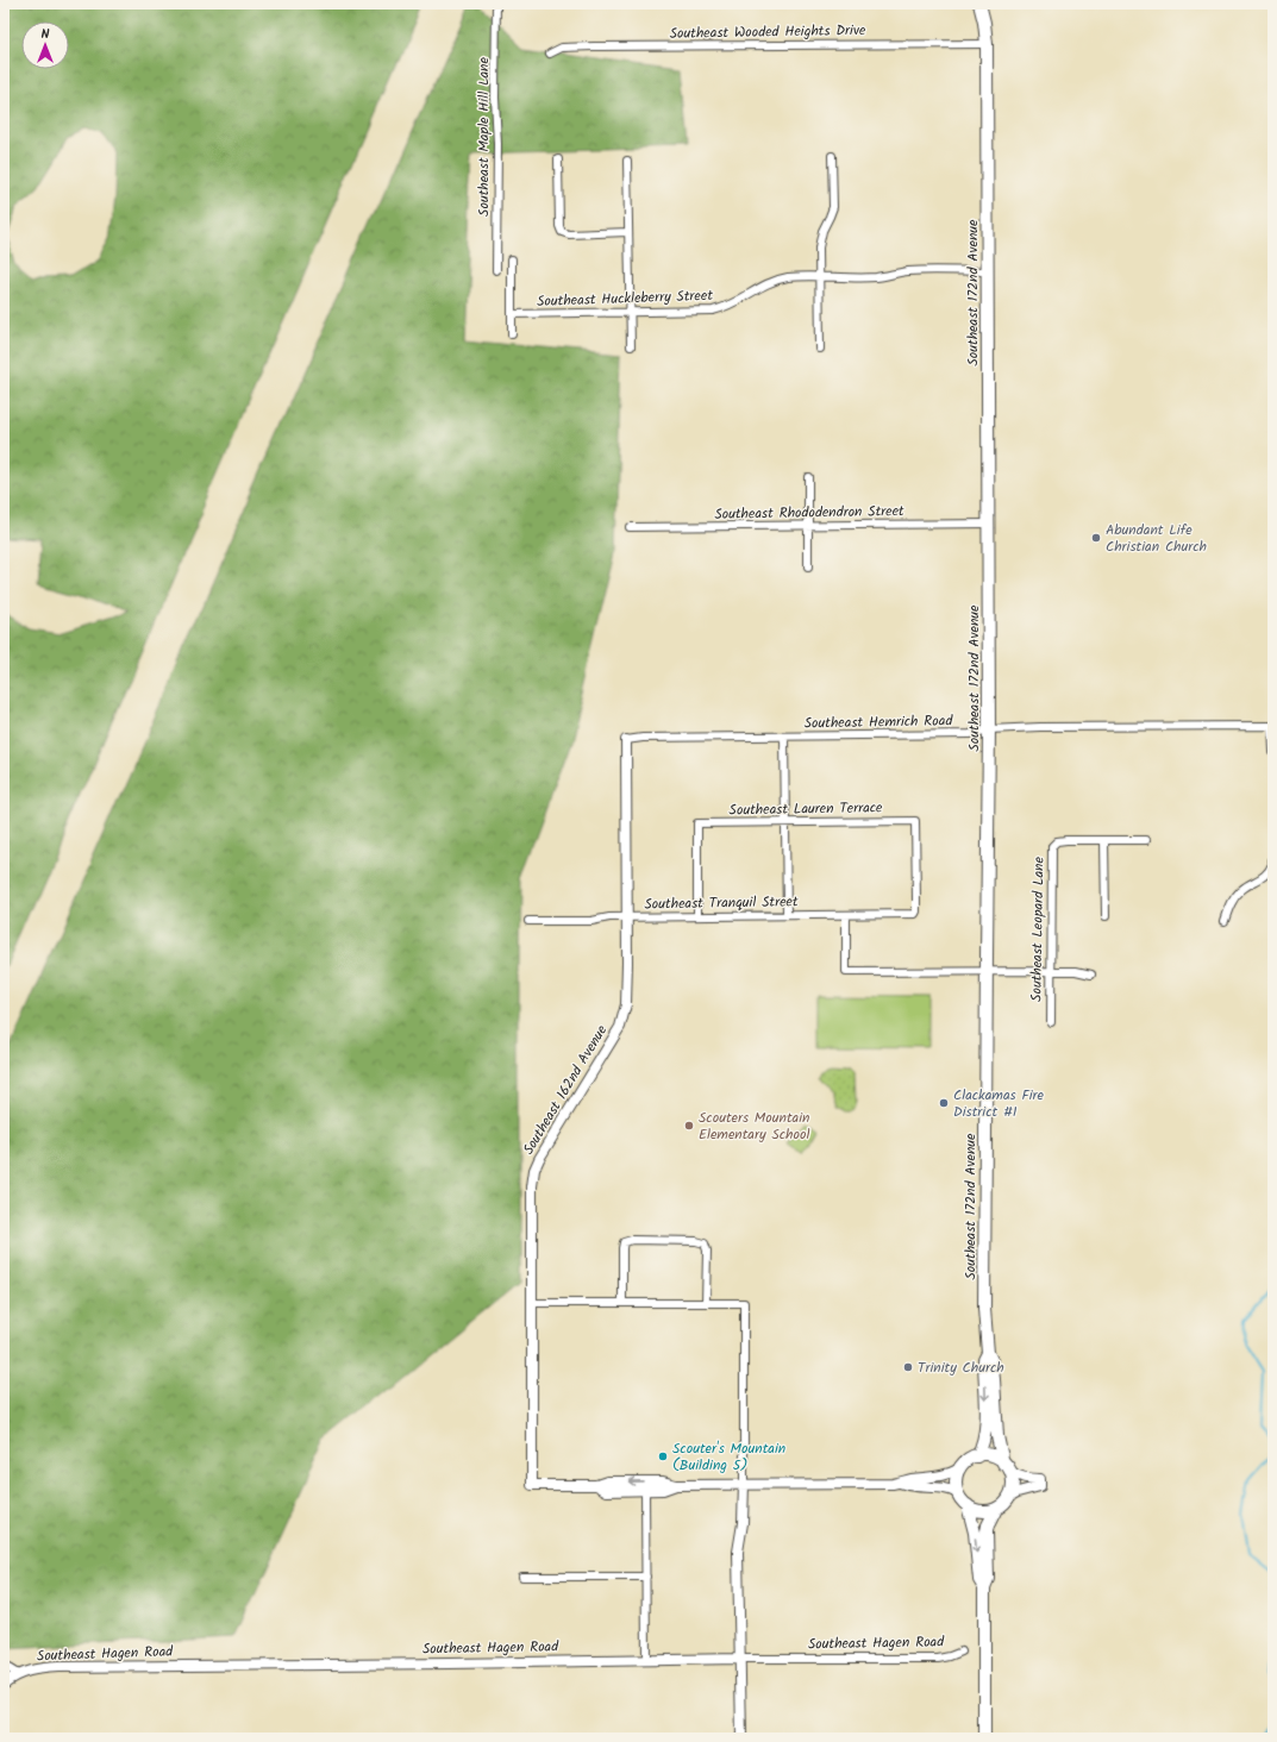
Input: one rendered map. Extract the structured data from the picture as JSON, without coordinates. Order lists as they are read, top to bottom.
{
  "streets": {
    "main road": ["Southeast 172nd Avenue"],
    "street": [
      "Southeast Wooded Heights Drive",
      "Southeast Maple Hill Lane",
      "Southeast Huckleberry Street",
      "Southeast Rhododendron Street",
      "Southeast Hemrich Road",
      "Southeast Lauren Terrace",
      "Southeast Tranquil Street",
      "Southeast Leopard Lane",
      "Southeast 162nd Avenue",
      "Southeast Hagen Road"
    ]
  },
  "crossings": [
    ["Southeast Wooded Heights Drive", "Southeast 172nd Avenue"],
    ["Southeast 172nd Avenue", "Southeast Huckleberry Street"],
    ["Southeast 172nd Avenue", "Southeast Rhododendron Street"],
    ["Southeast 172nd Avenue", "Southeast Hemrich Road"],
    ["Southeast Hemrich Road", "Southeast 162nd Avenue"],
    ["Southeast Lauren Terrace", "Southeast Tranquil Street"],
    ["Southeast Tranquil Street", "Southeast 162nd Avenue"]
  ],
  "places": [
    "Abundant Life Christian Church",
    "Clackamas Fire District #1",
    "Scouters Mountain Elementary School",
    "Trinity Church",
    "Scouter's Mountain (Building 5)"
  ],
  "north": "top"
}
